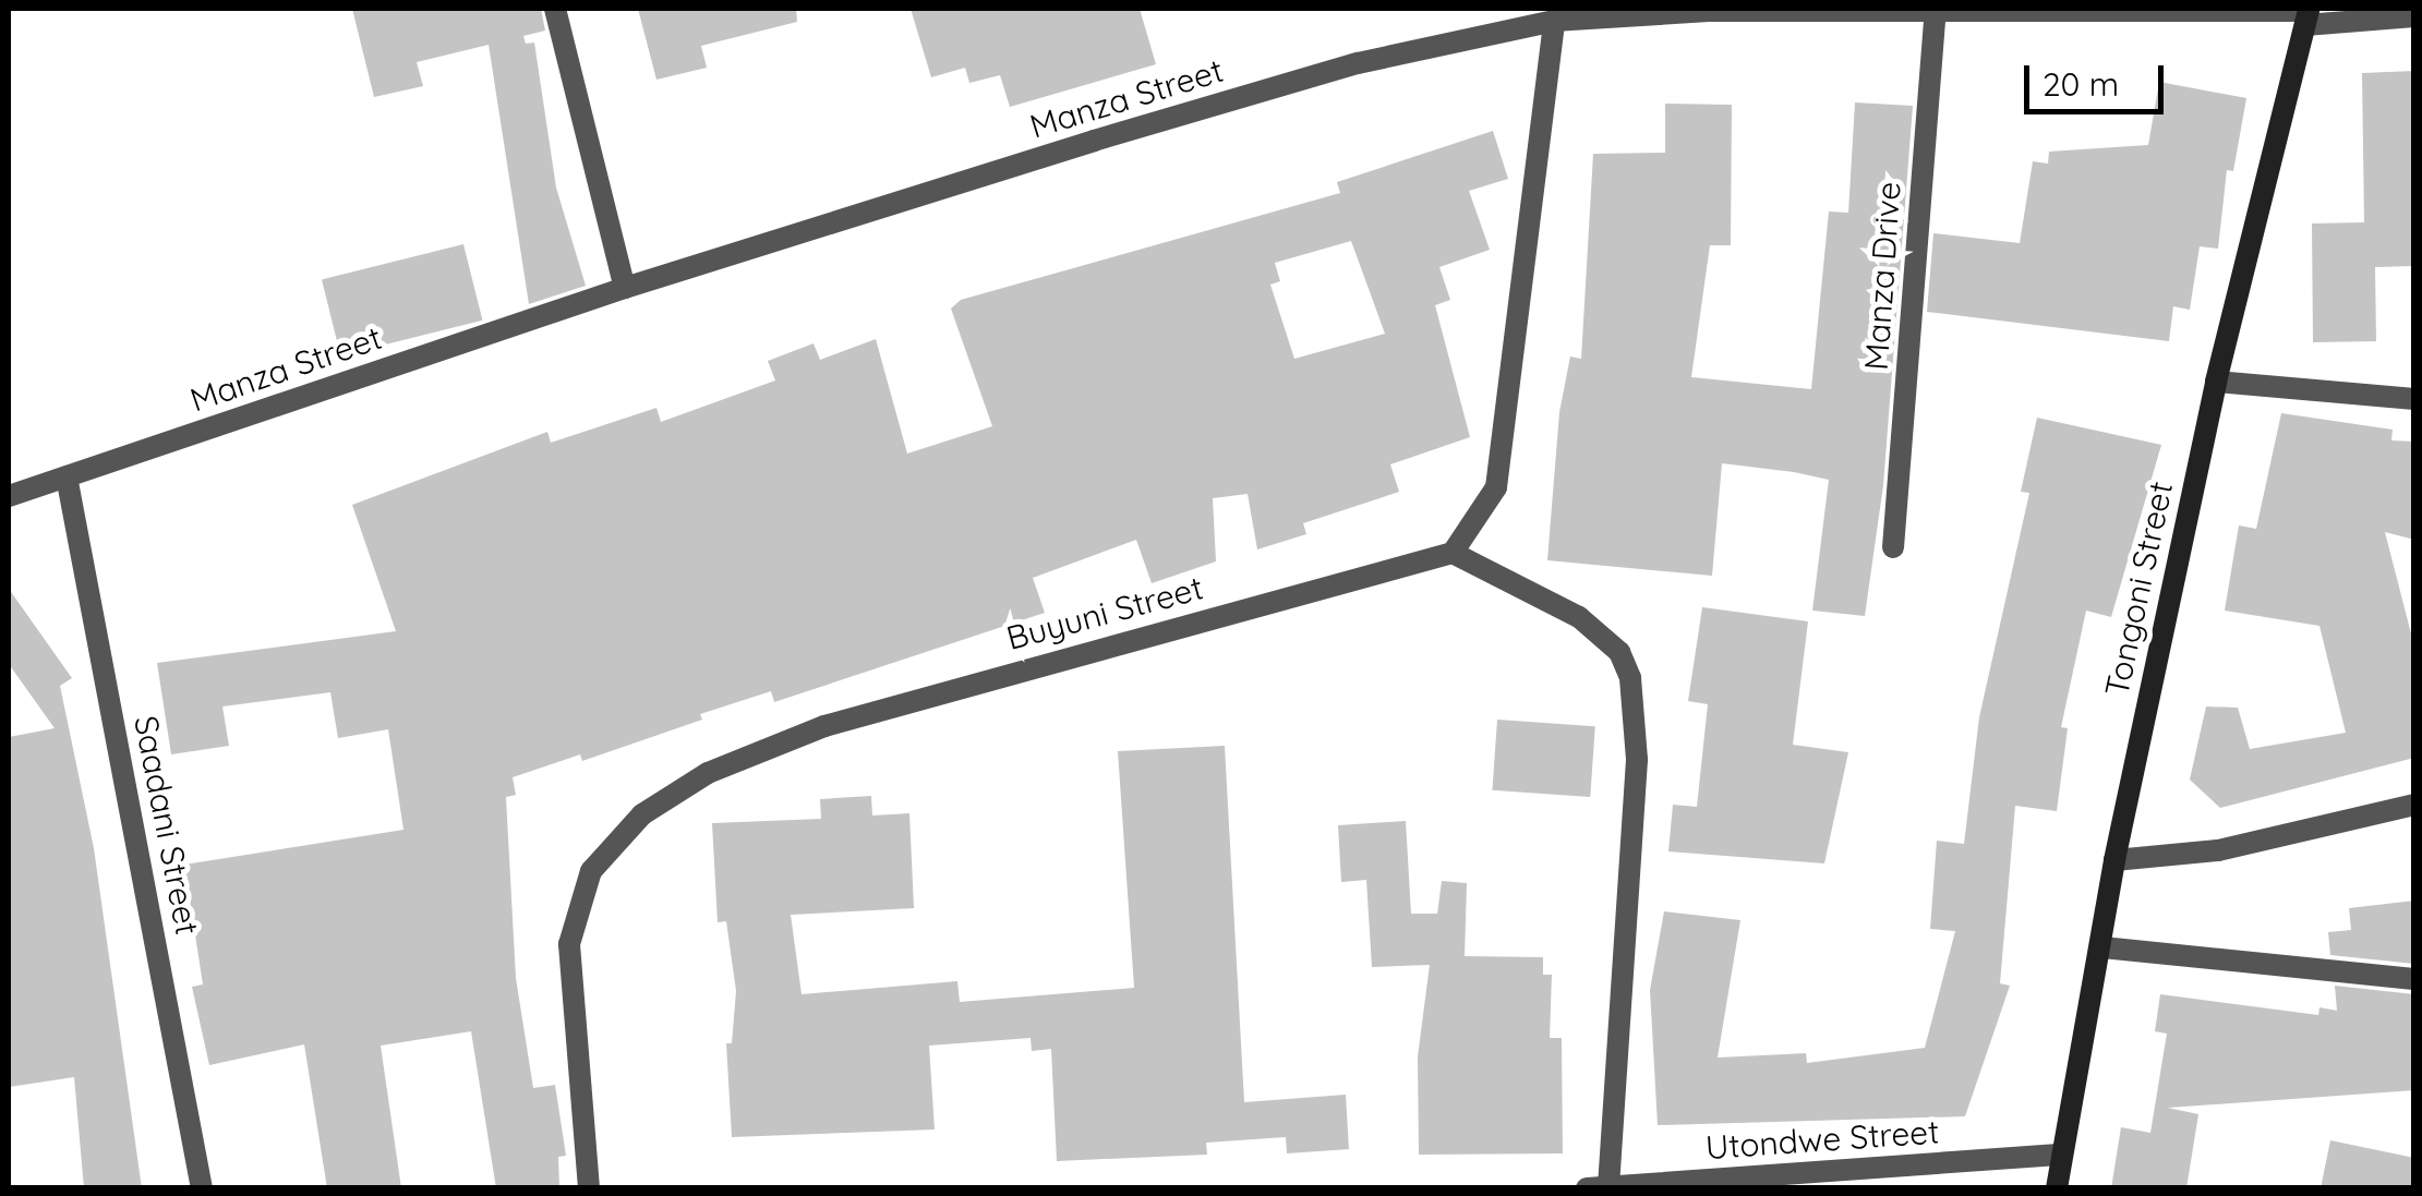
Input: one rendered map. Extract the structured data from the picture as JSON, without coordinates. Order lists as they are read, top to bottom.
{
  "streets": {
    "street": [
      "Manza Street",
      "Manza Drive",
      "Tongoni Street",
      "Buyuni Street",
      "Saadani Street",
      "Utondwe Street"
    ]
  },
  "crossings": [
    ["Manza Street", "Manza Drive"],
    ["Manza Street", "Tongoni Street"],
    ["Manza Street", "Saadani Street"],
    ["Tongoni Street", "Utondwe Street"]
  ],
  "scale_bar": "20 m"
}
